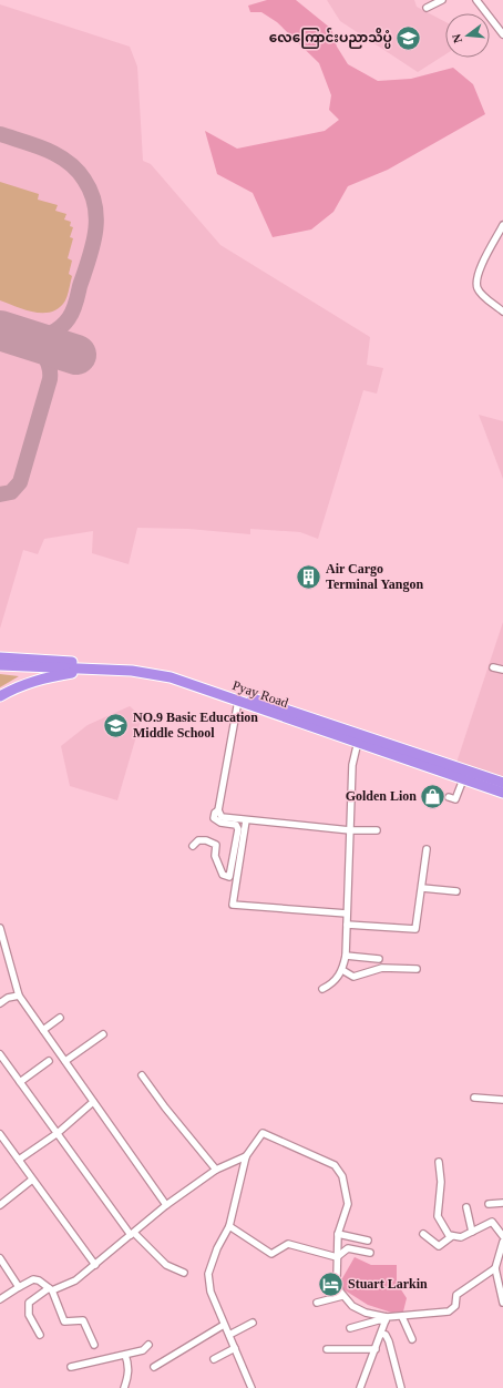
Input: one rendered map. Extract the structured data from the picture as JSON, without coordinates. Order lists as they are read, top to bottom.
{
  "streets": {
    "highway": ["Pyay Road"]
  },
  "places": {
    "school or university": ["လေကြောင်းပညာသိပ္ပံ", "NO.9 Basic Education Middle School"],
    "building": ["Air Cargo Terminal Yangon"],
    "shop": ["Golden Lion"],
    "hotel": ["Stuart Larkin"]
  },
  "north": "left"
}
